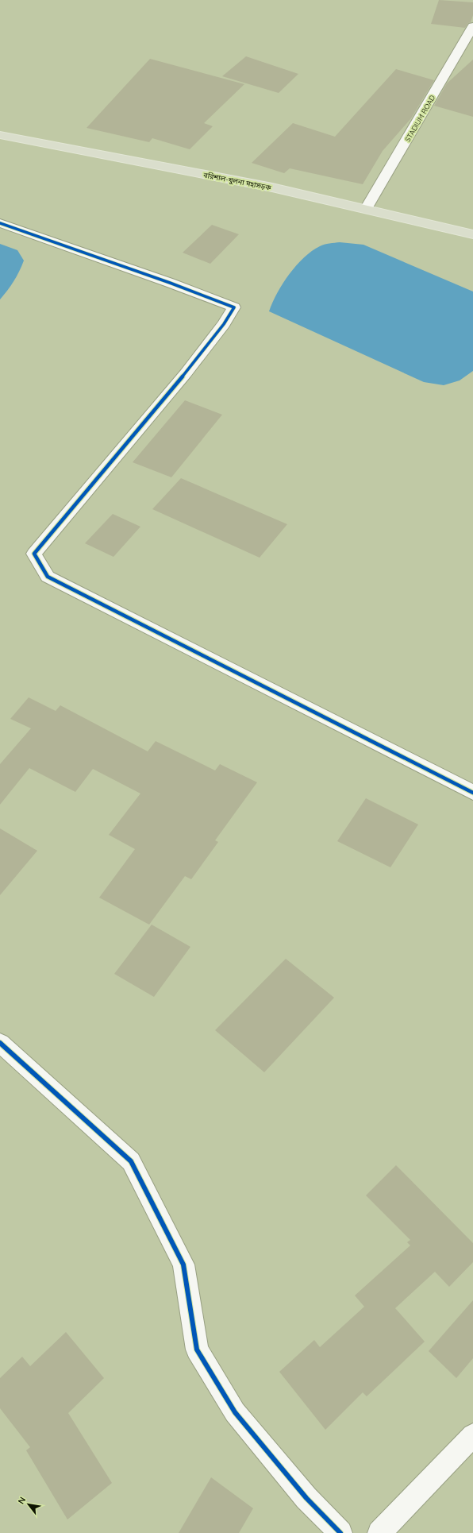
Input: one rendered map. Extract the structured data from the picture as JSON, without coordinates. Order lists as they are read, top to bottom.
{
  "streets": {
    "highway": ["বরিশাল-খুলনা মহাসড়ক"],
    "street": ["STADIUM ROAD"]
  },
  "crossings": [
    ["STADIUM ROAD", "বরিশাল-খুলনা মহাসড়ক"]
  ],
  "north": "top left"
}
